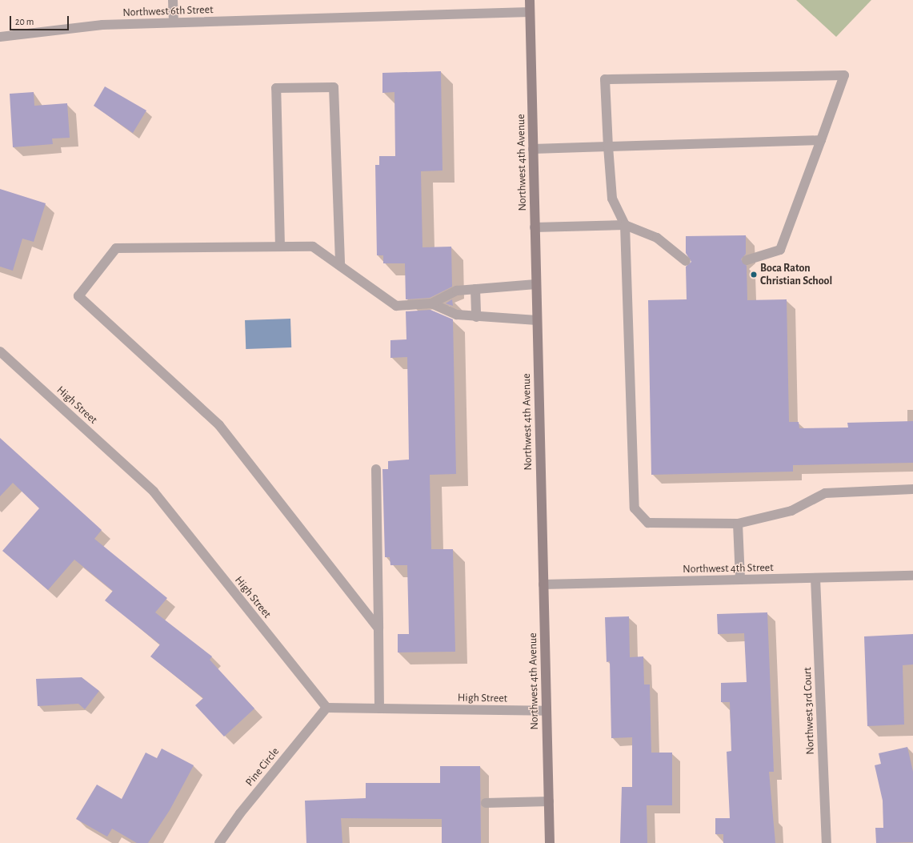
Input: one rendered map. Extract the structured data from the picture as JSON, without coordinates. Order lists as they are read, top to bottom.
{
  "streets": {
    "street": [
      "Northwest 6th Street",
      "Northwest 4th Avenue",
      "High Street",
      "Northwest 4th Street",
      "Northwest 3rd Court",
      "Pine Circle"
    ]
  },
  "crossings": [
    ["Northwest 6th Street", "Northwest 4th Avenue"],
    ["Northwest 4th Avenue", "High Street"],
    ["Northwest 4th Avenue", "Northwest 4th Street"],
    ["High Street", "Pine Circle"],
    ["Northwest 4th Street", "Northwest 3rd Court"]
  ],
  "places": ["Boca Raton Christian School"],
  "scale_bar": "20 m"
}
